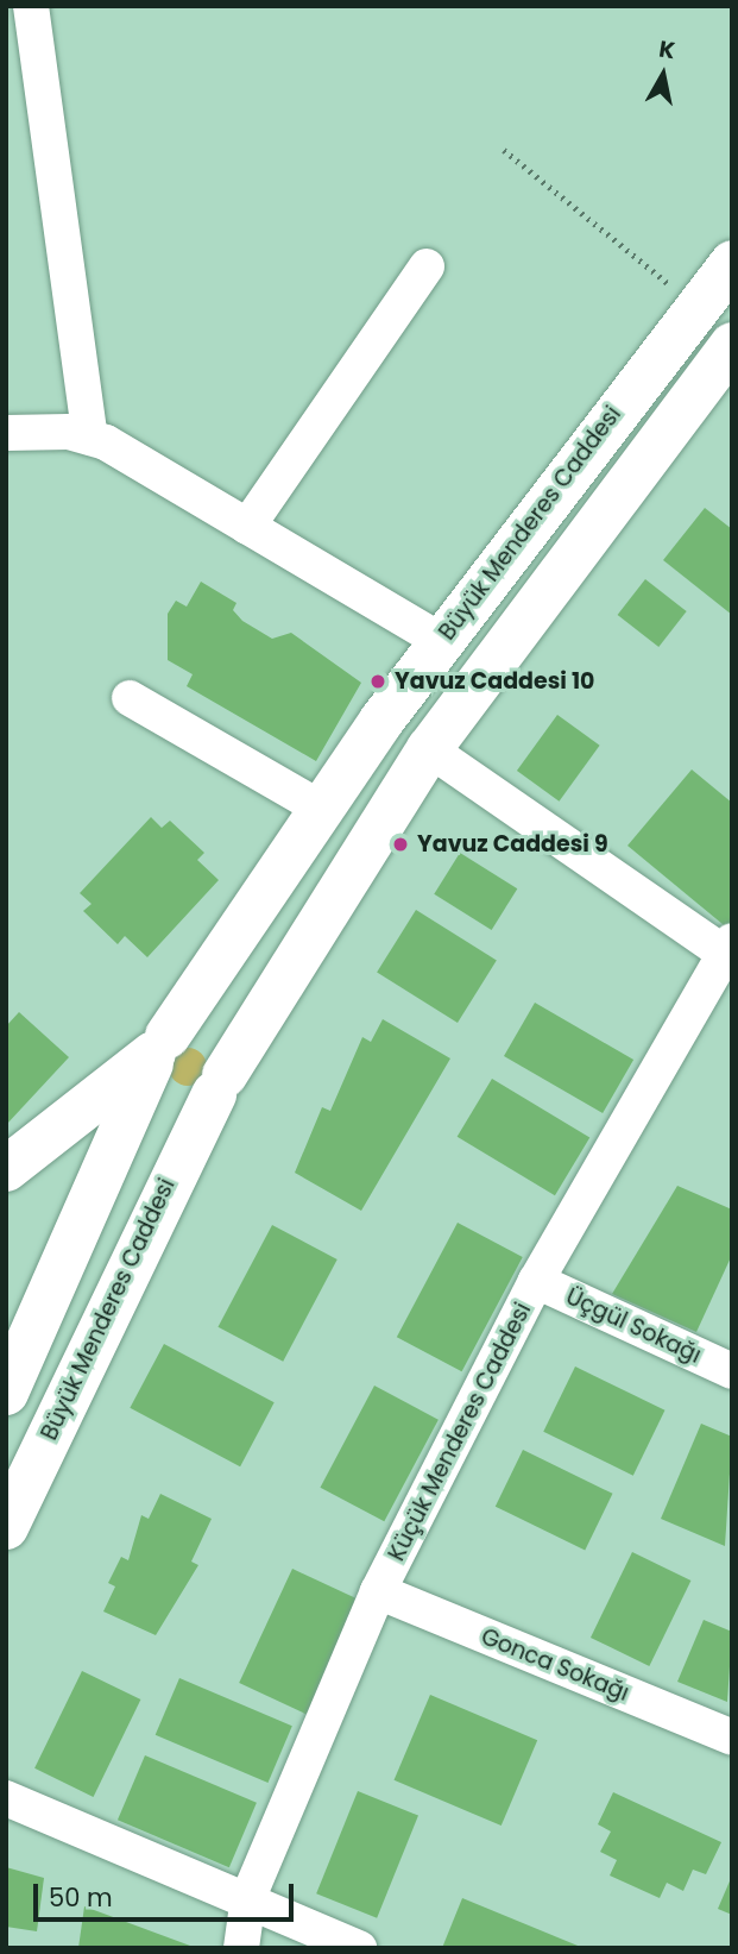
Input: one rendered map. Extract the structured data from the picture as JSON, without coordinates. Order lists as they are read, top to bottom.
{
  "streets": {
    "street": [
      "Büyük Menderes Caddesi",
      "Üçgül Sokağı",
      "Küçük Menderes Caddesi",
      "Gonca Sokağı"
    ]
  },
  "crossings": [
    ["Üçgül Sokağı", "Küçük Menderes Caddesi"],
    ["Küçük Menderes Caddesi", "Gonca Sokağı"]
  ],
  "places": ["Yavuz Caddesi 10", "Yavuz Caddesi 9"],
  "scale_bar": "50 m",
  "north": "top"
}
